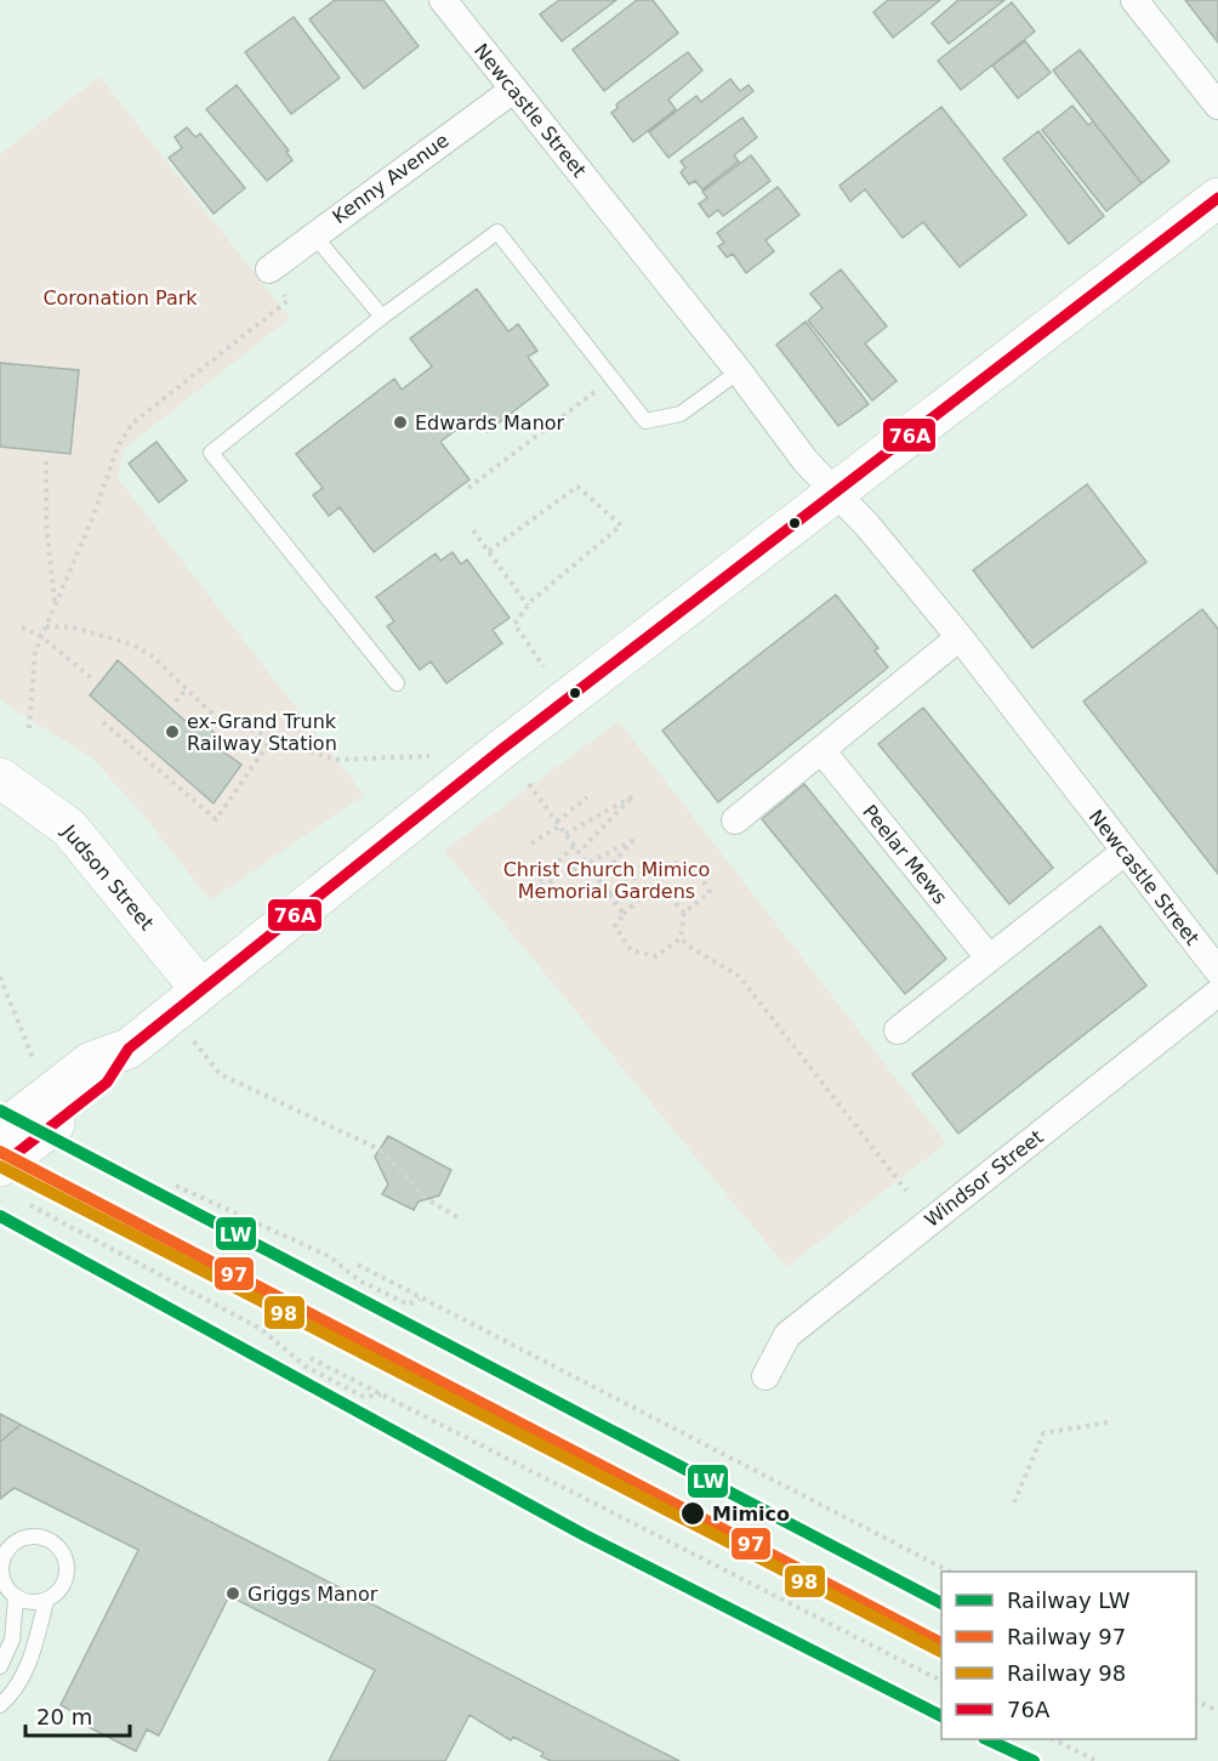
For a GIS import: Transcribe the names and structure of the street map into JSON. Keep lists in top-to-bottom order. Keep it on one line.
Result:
{"streets":{"main road":["Judson Street"],"street":["Newcastle Street","Kenny Avenue","Peelar Mews","Windsor Street"]},"crossings":[["Newcastle Street","Kenny Avenue"]],"parks":["Coronation Park","Christ Church Mimico Memorial Gardens"],"places":["Edwards Manor","ex-Grand Trunk Railway Station","Mimico","Griggs Manor"],"lines":["transit line 76A","rail line LW","rail line 97","rail line 98"],"legend":["Railway LW","Railway 97","Railway 98","76A"],"scale_bar":"20 m"}
